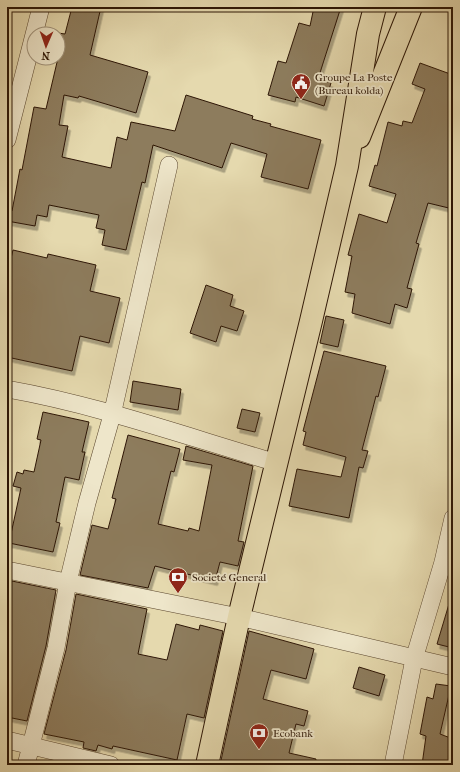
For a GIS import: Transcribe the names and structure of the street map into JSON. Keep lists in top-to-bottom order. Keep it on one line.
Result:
{"places":{"public building":["Groupe La Poste (Bureau kolda)"],"bank":["Societé General","Ecobank"]},"north":"bottom"}
